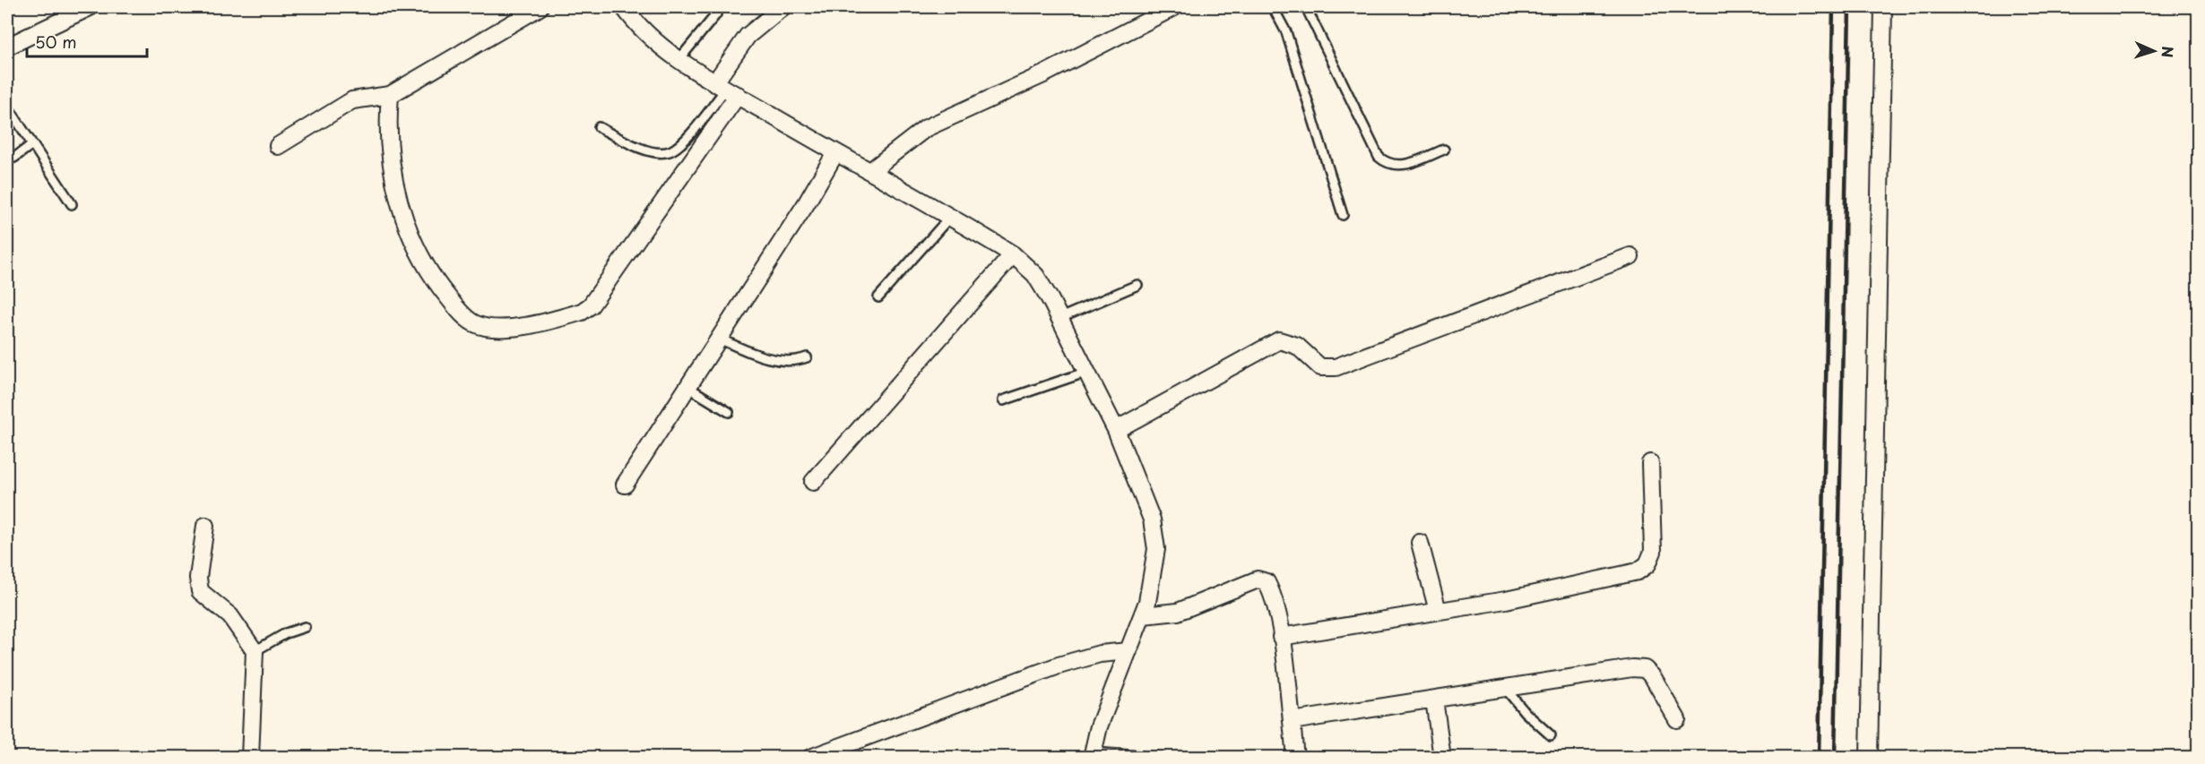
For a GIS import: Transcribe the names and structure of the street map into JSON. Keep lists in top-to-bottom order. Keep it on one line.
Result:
{"scale_bar":"50 m","north":"right"}
